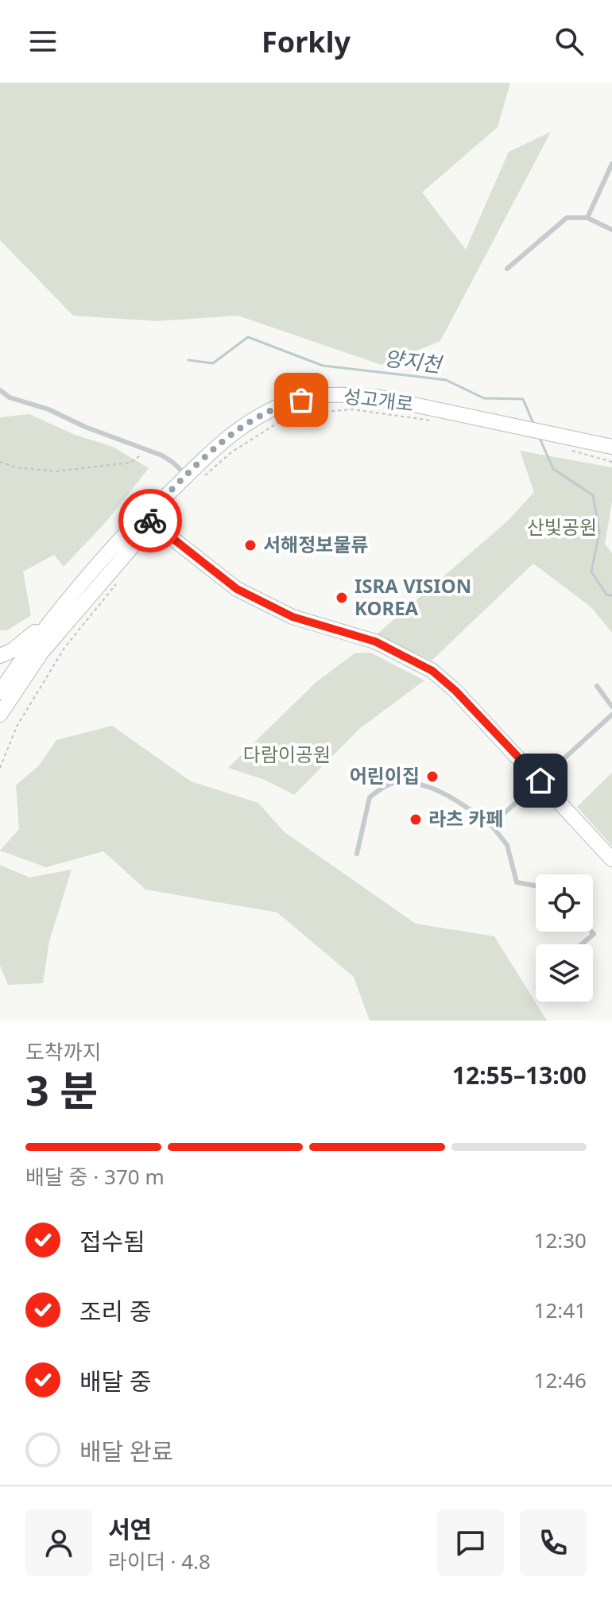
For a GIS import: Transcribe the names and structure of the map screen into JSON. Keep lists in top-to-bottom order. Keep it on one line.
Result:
{"streets":{"street":["성고개로"]},"water":["양지천"],"parks":["산빛공원","다람이공원"],"places":["서해정보물류","ISRA VISION KOREA","어린이집","라츠 카페"],"page":{"header":"Forkly","heading":["3 분","도착까지","12:55–13:00"],"panel":["서연","라이더 · 4.8"],"bar":"배달 중 · 370 m","list":[["접수됨","12:30"],["조리 중","12:41"],["배달 중","12:46"],"배달 완료"]}}
